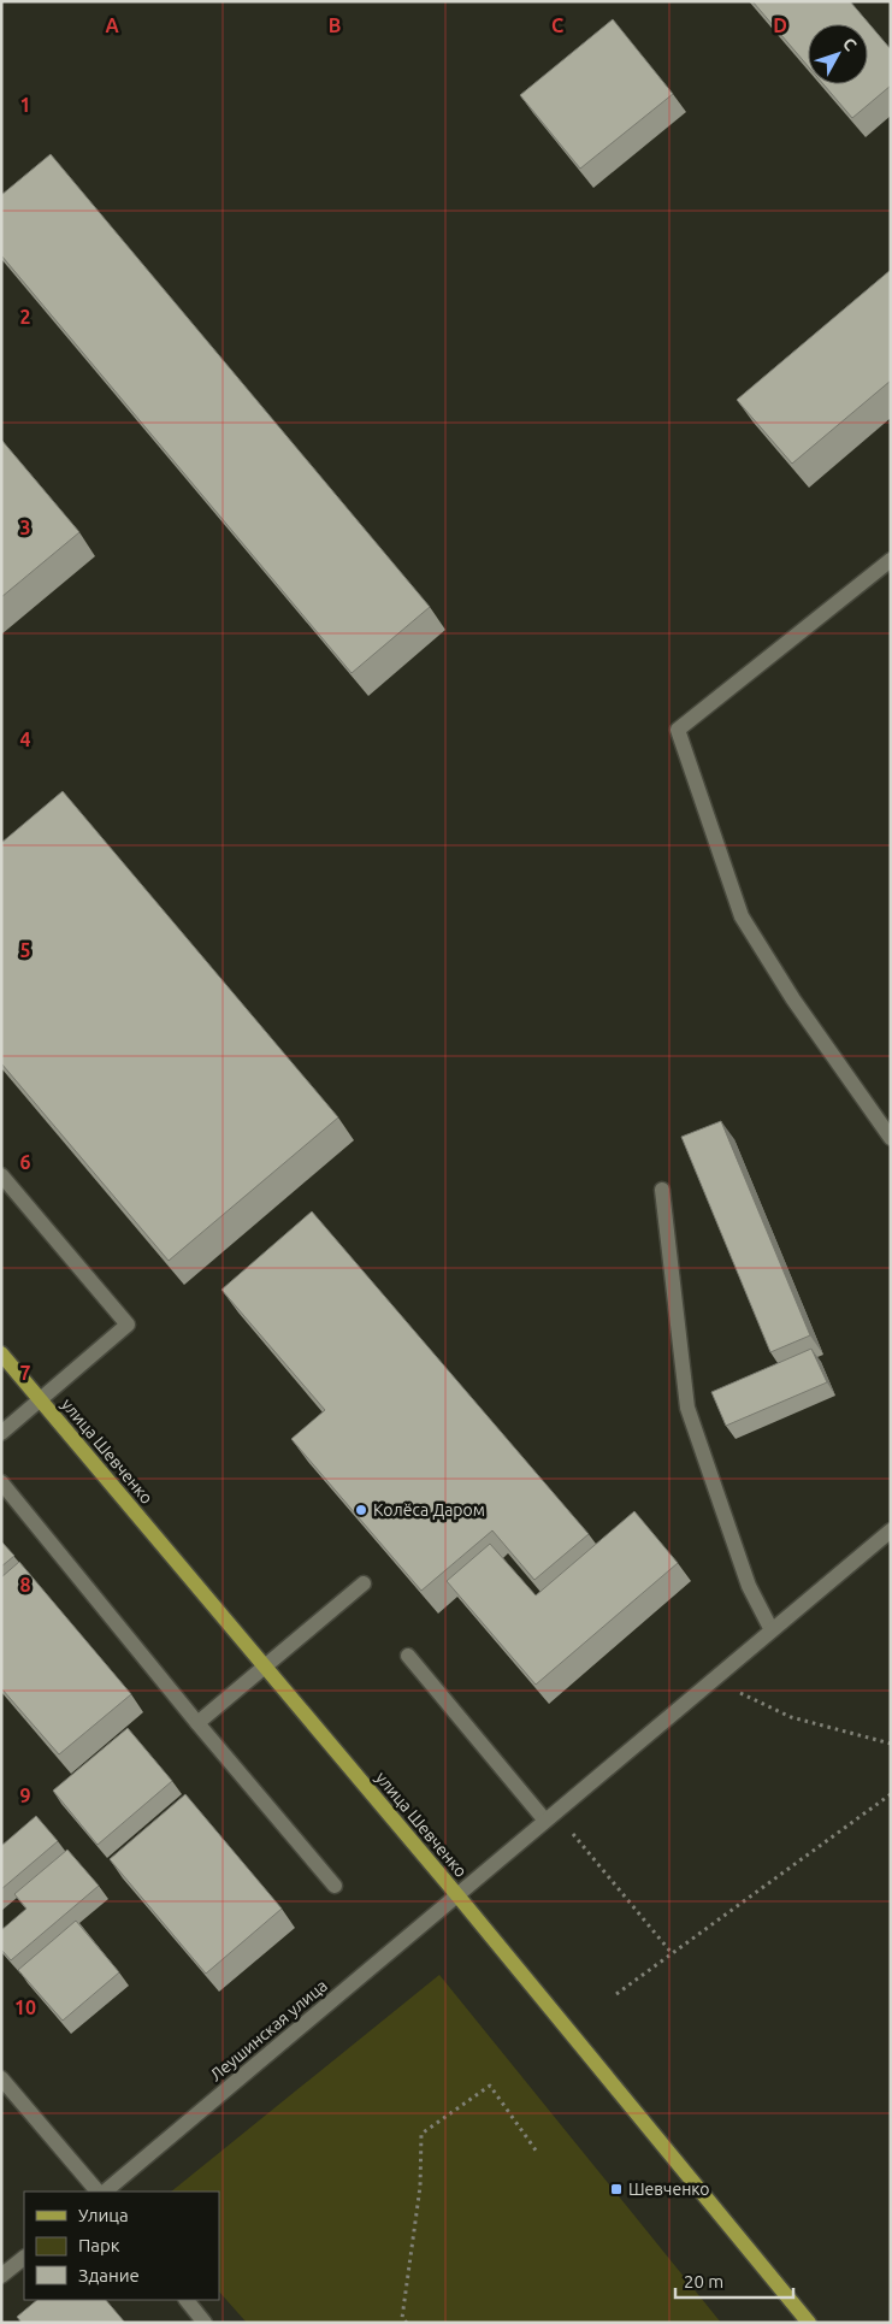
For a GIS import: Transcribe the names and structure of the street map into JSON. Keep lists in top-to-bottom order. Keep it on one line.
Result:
{"streets":{"main road":["улица Шевченко"],"street":["Леушинская улица"]},"crossings":[["улица Шевченко","Леушинская улица"]],"places":{"other":["Колёса Даром"],"transit":["Шевченко"]},"legend":["Улица","Парк","Здание"],"scale_bar":"20 m","north":"top right","grid":{"columns":["A","B","C","D"],"rows":["1","2","3","4","5","6","7","8","9","10"]}}
